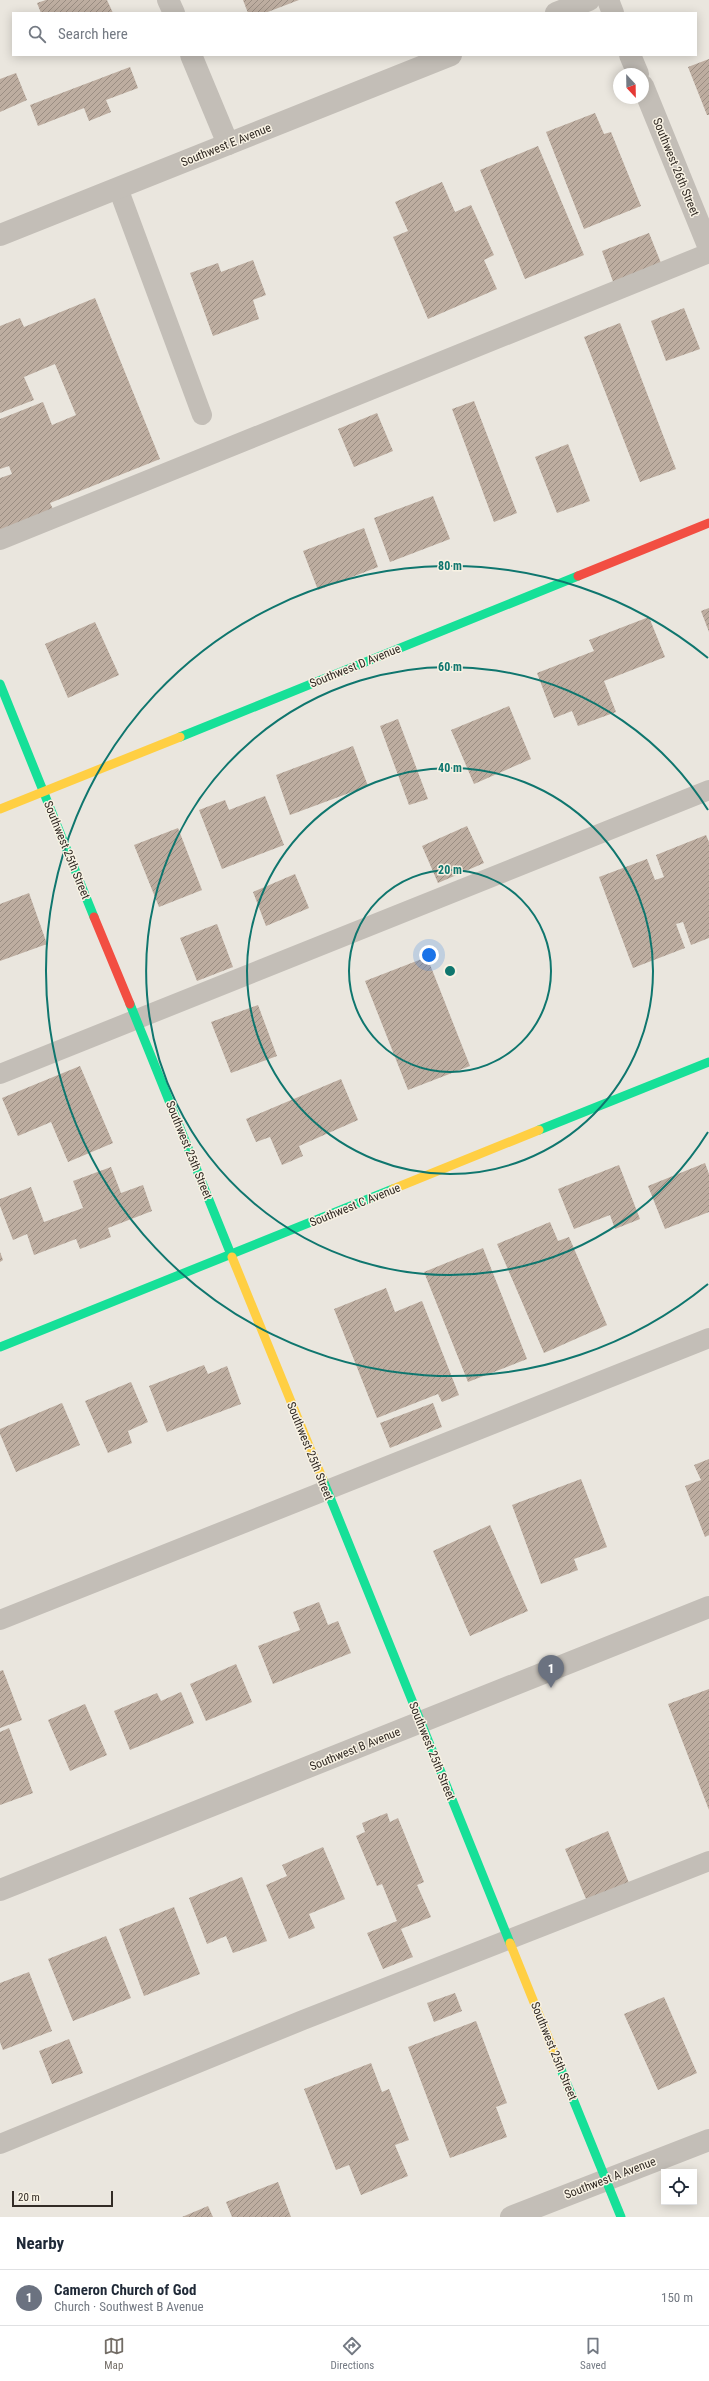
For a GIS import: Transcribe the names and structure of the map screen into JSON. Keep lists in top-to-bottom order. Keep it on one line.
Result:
{"streets":{"street":["Southwest E Avenue","Southwest 26th Street","Southwest D Avenue","Southwest 25th Street","Southwest C Avenue","Southwest B Avenue","Southwest A Avenue"]},"crossings":[["Southwest D Avenue","Southwest 25th Street"],["Southwest 25th Street","Southwest C Avenue"],["Southwest 25th Street","Southwest B Avenue"],["Southwest 25th Street","Southwest A Avenue"]],"scale_bar":"20 m","north":"bottom","page":{"search":"Search here","pins":"1","scale":"20 m","heading":"Nearby","list":[{"mark":"1","name":"Cameron Church of God","note":"Church · Southwest B Avenue","value":"150 m"}],"nav":["Map","Directions","Saved"]},"rings":["80 m","60 m","40 m","20 m"]}
